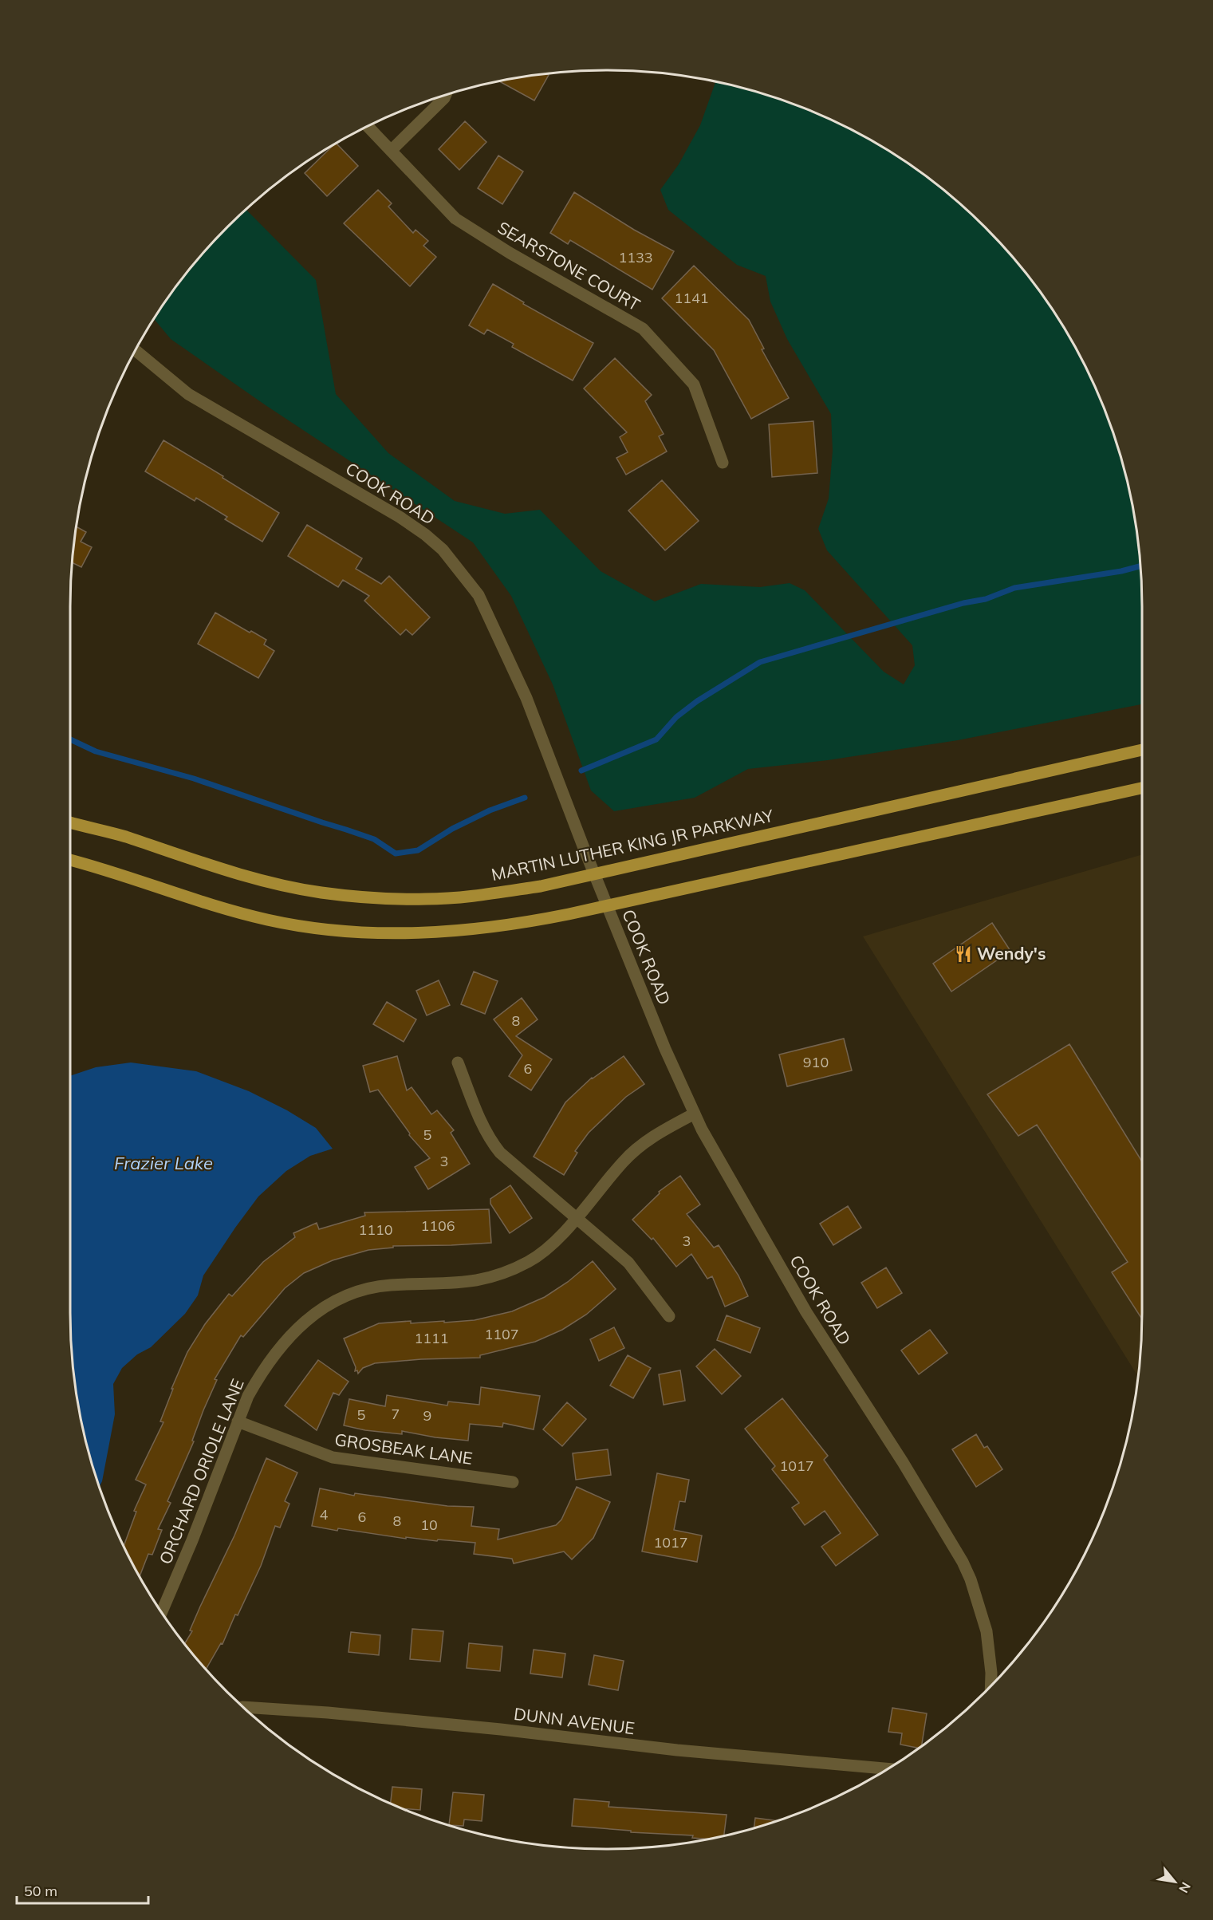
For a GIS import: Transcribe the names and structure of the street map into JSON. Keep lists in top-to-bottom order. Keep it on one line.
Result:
{"streets":{"main road":["MARTIN LUTHER KING JR PARKWAY"],"street":["SEARSTONE COURT","COOK ROAD","GROSBEAK LANE","ORCHARD ORIOLE LANE","DUNN AVENUE"]},"crossings":[["COOK ROAD","MARTIN LUTHER KING JR PARKWAY"],["COOK ROAD","ORCHARD ORIOLE LANE"],["GROSBEAK LANE","ORCHARD ORIOLE LANE"]],"water":["Frazier Lake"],"places":{"restaurant":["Wendy's"]},"house_numbers":["1133","1141","8","910","6","5","3","1106","1110","3","1107","1111","7","5","9","1017","4","6","8","10","1017"],"scale_bar":"50 m","north":"bottom right"}
